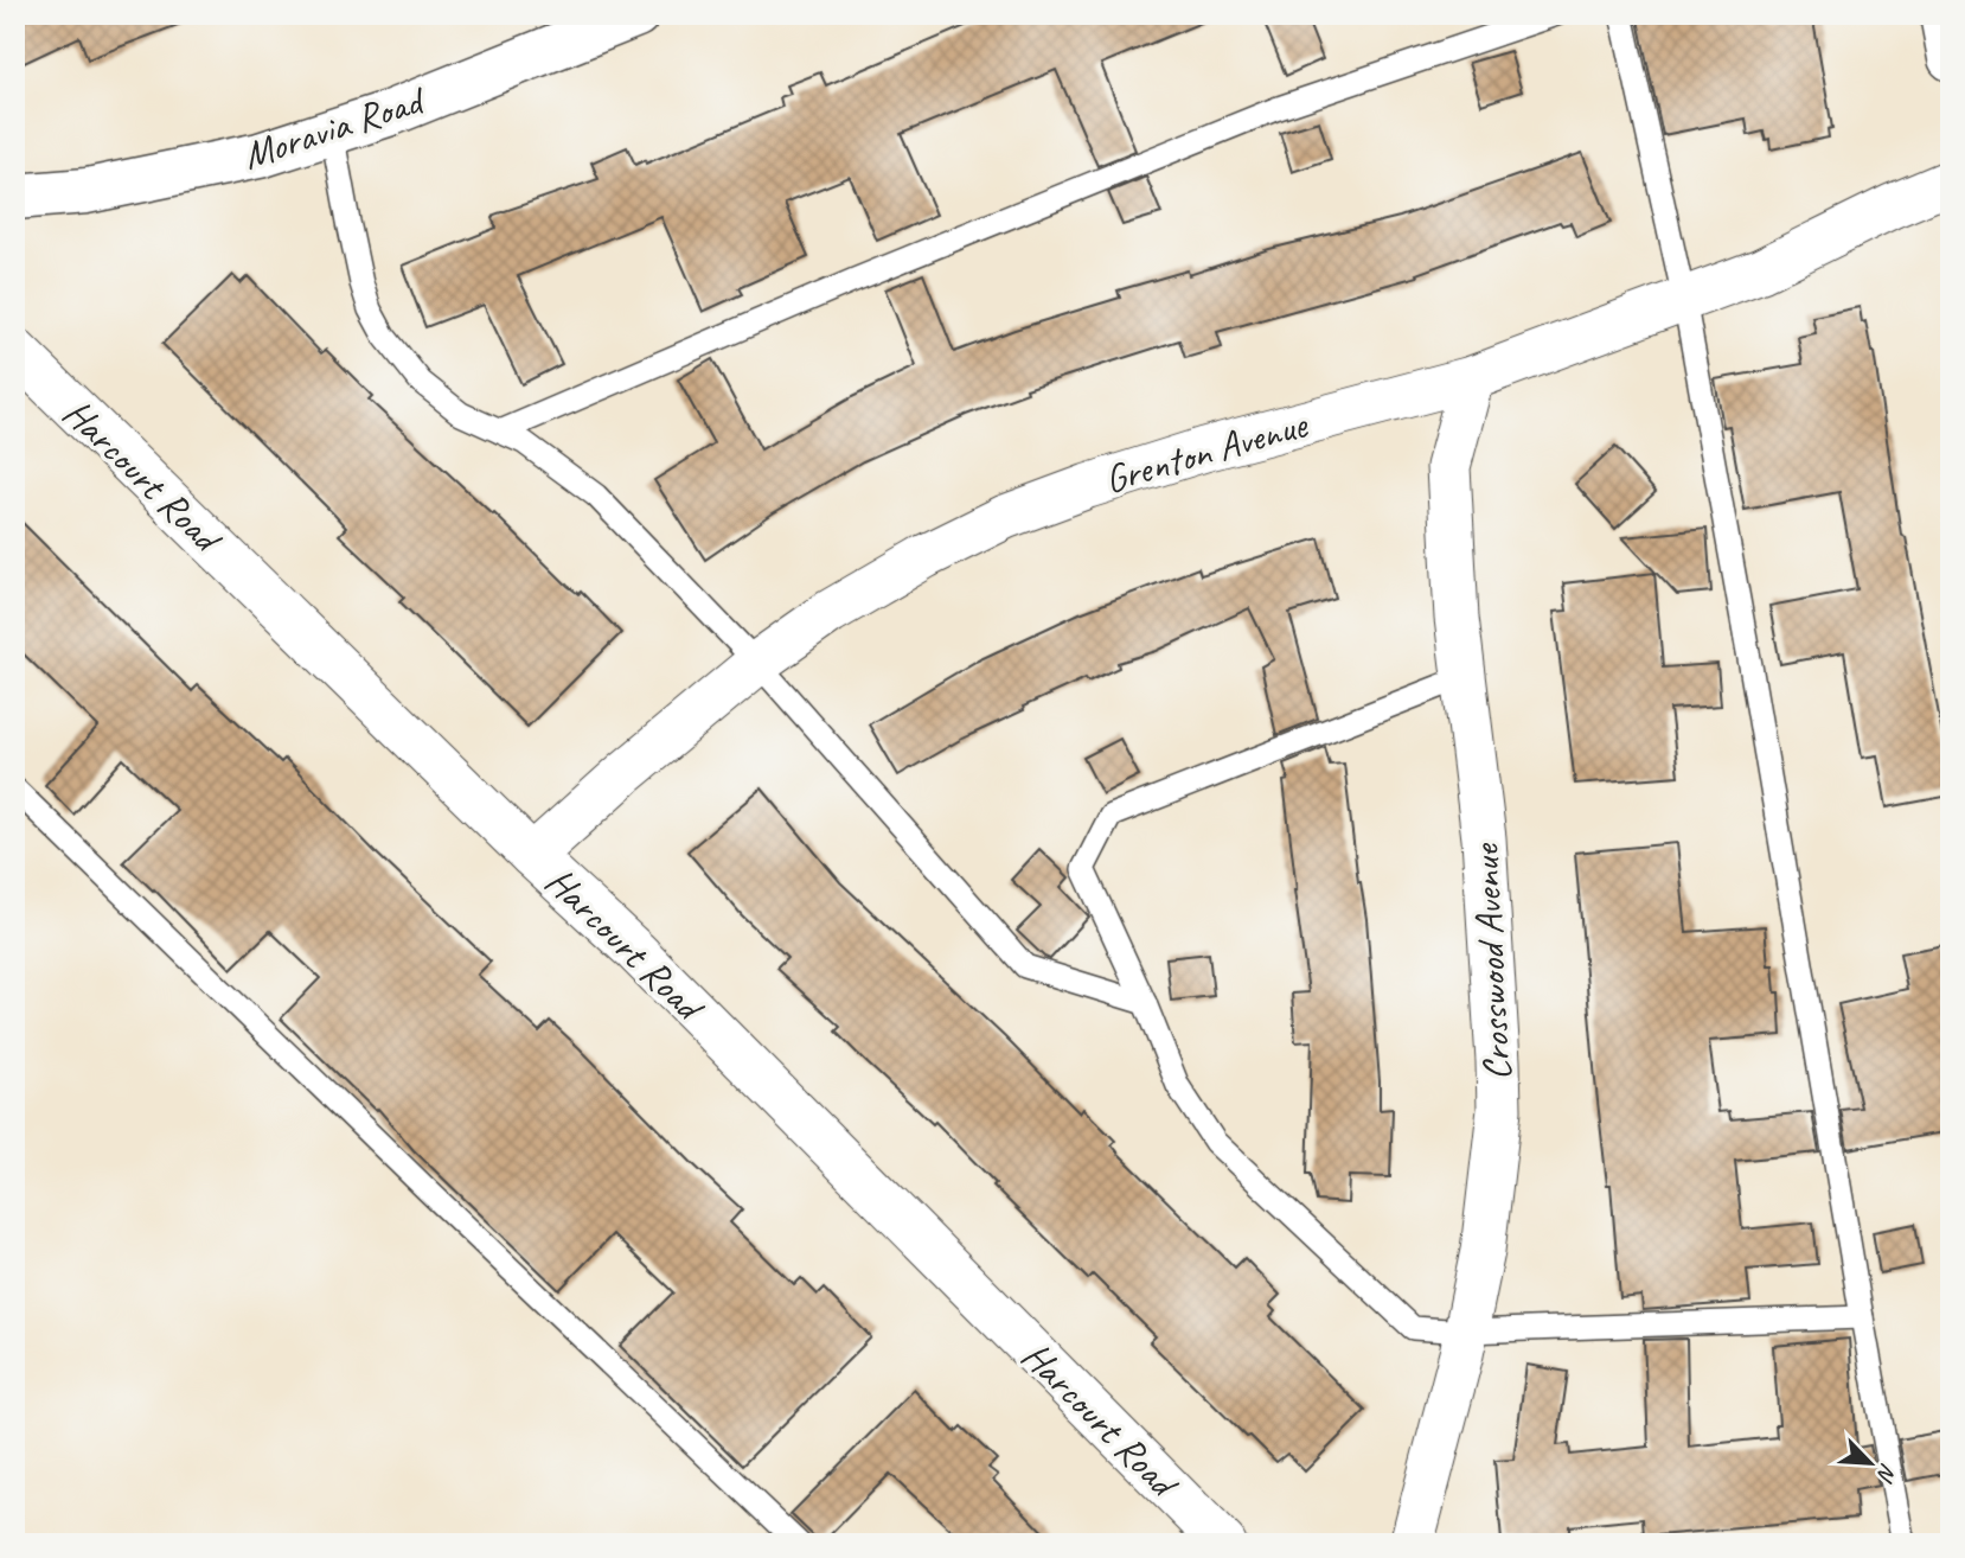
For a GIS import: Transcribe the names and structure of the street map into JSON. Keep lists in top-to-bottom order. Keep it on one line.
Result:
{"streets":{"main road":["Moravia Road"],"street":["Grenton Avenue","Harcourt Road","Crosswood Avenue"]},"crossings":[["Grenton Avenue","Harcourt Road"],["Grenton Avenue","Crosswood Avenue"]],"north":"bottom right"}
